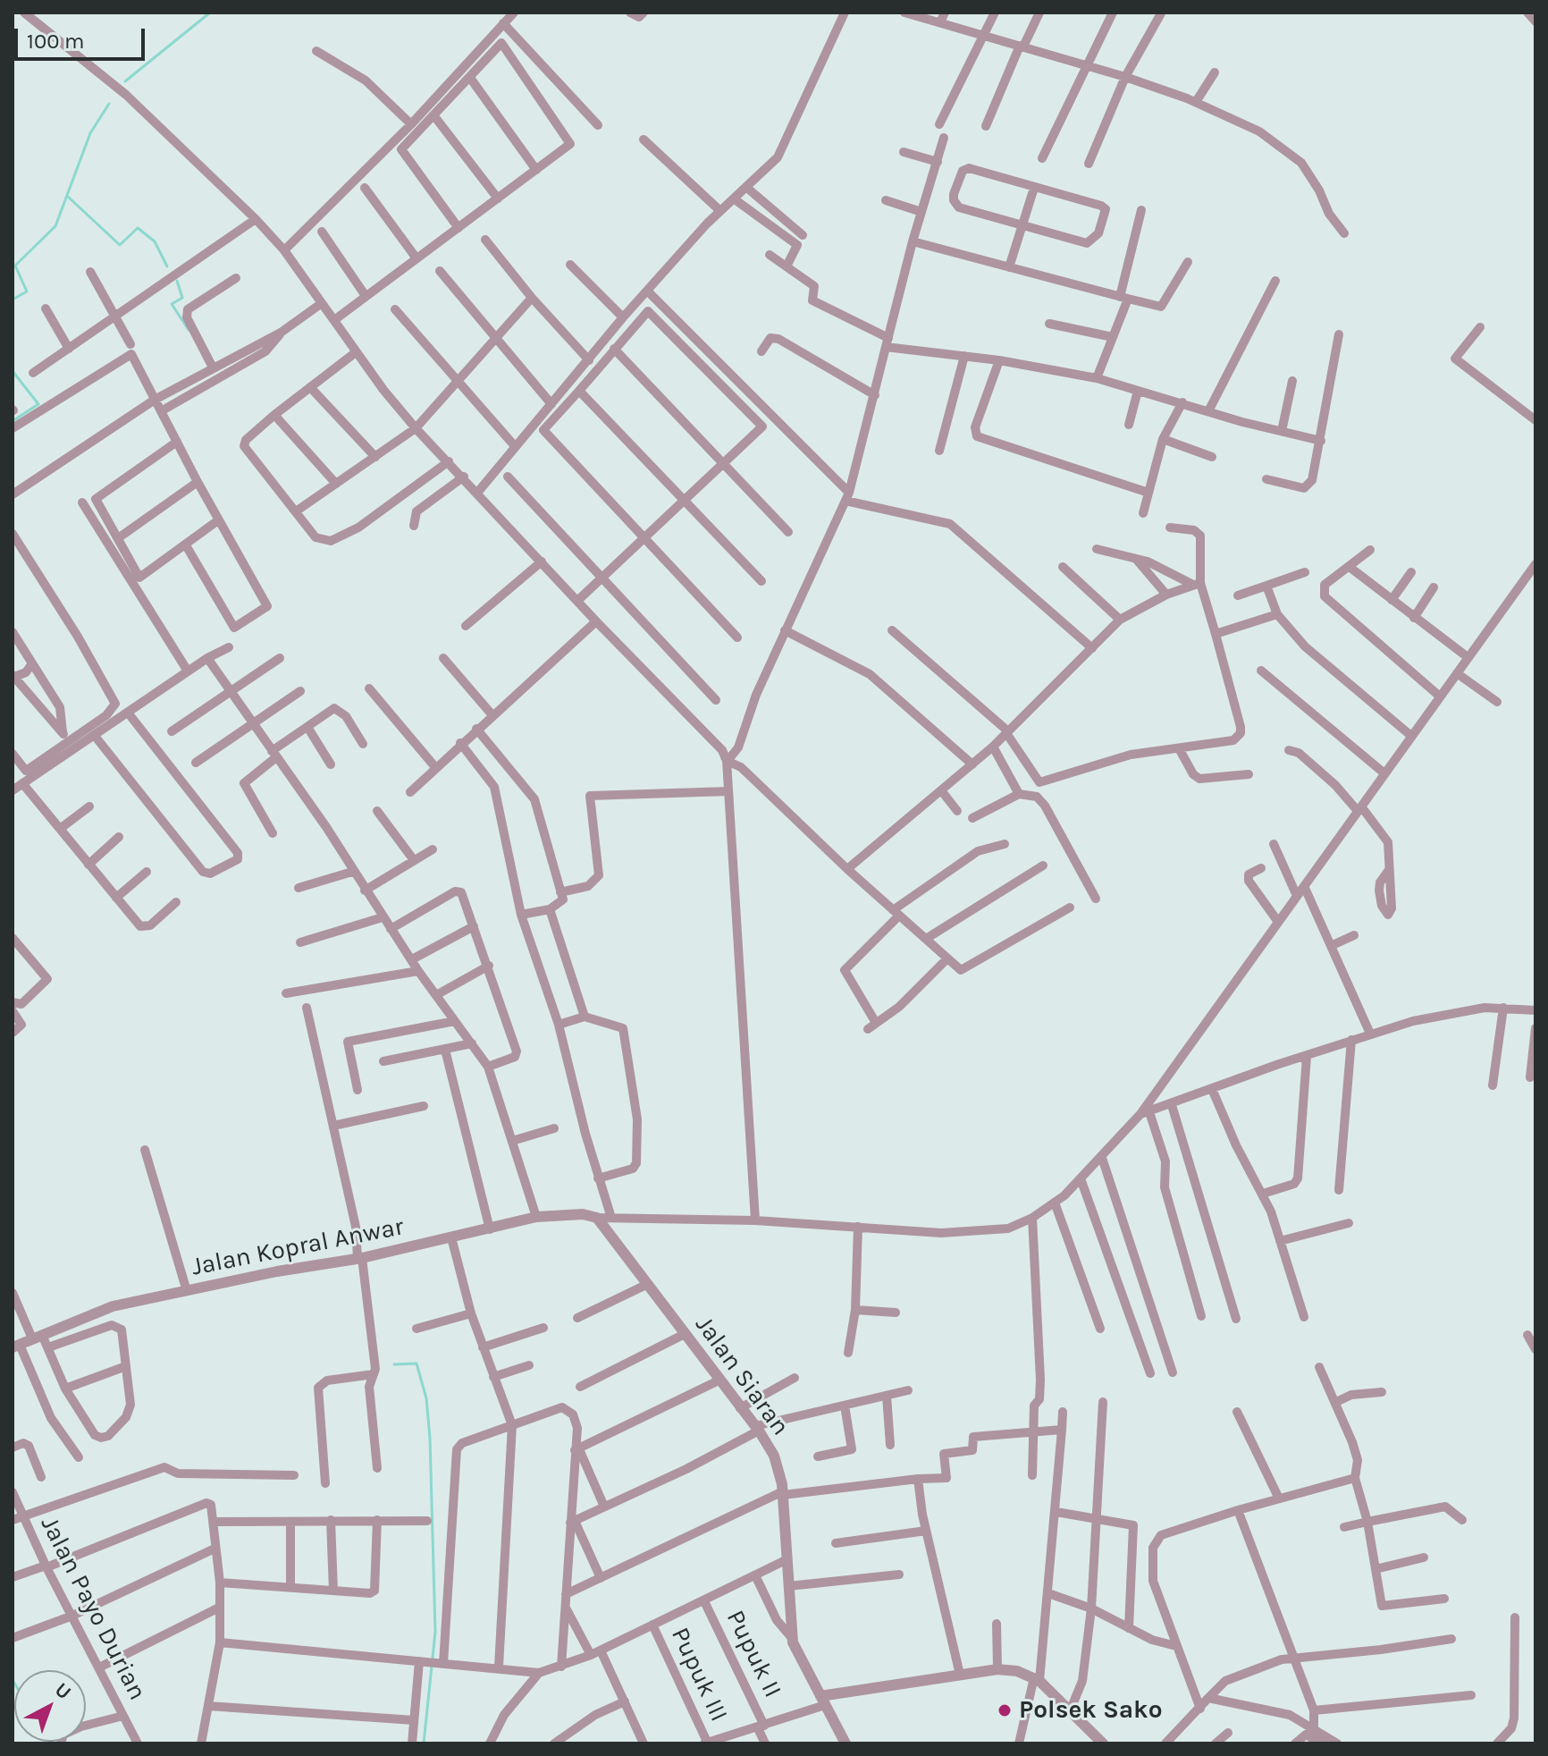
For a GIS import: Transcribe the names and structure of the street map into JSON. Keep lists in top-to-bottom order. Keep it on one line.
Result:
{"streets":{"street":["Jalan Kopral Anwar","Jalan Siaran","Jalan Payo Durian","Pupuk II","Pupuk III"]},"crossings":[["Jalan Kopral Anwar","Jalan Siaran"]],"places":["Polsek Sako"],"scale_bar":"100 m","north":"top right"}
